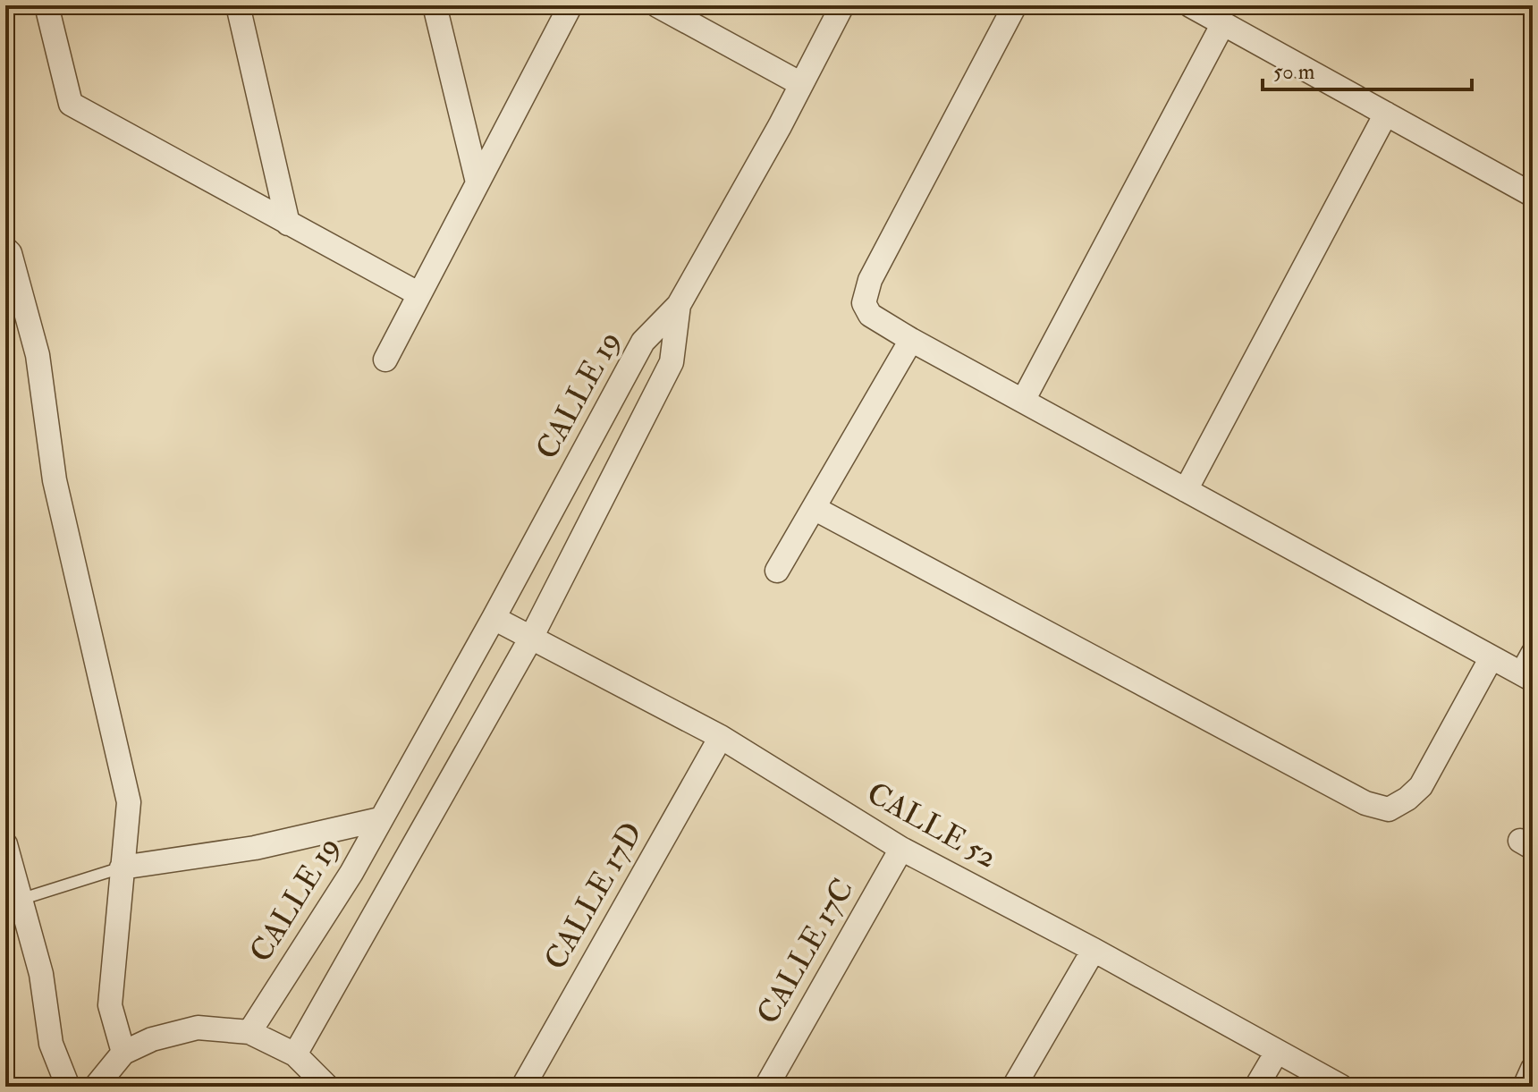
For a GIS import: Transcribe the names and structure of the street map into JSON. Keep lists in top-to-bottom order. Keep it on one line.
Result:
{"streets":{"street":["CALLE 19","CALLE 52","CALLE 17D","CALLE 17C"]},"crossings":[["CALLE 19","CALLE 52"],["CALLE 52","CALLE 17D"],["CALLE 52","CALLE 17C"]],"scale_bar":"50 m"}
